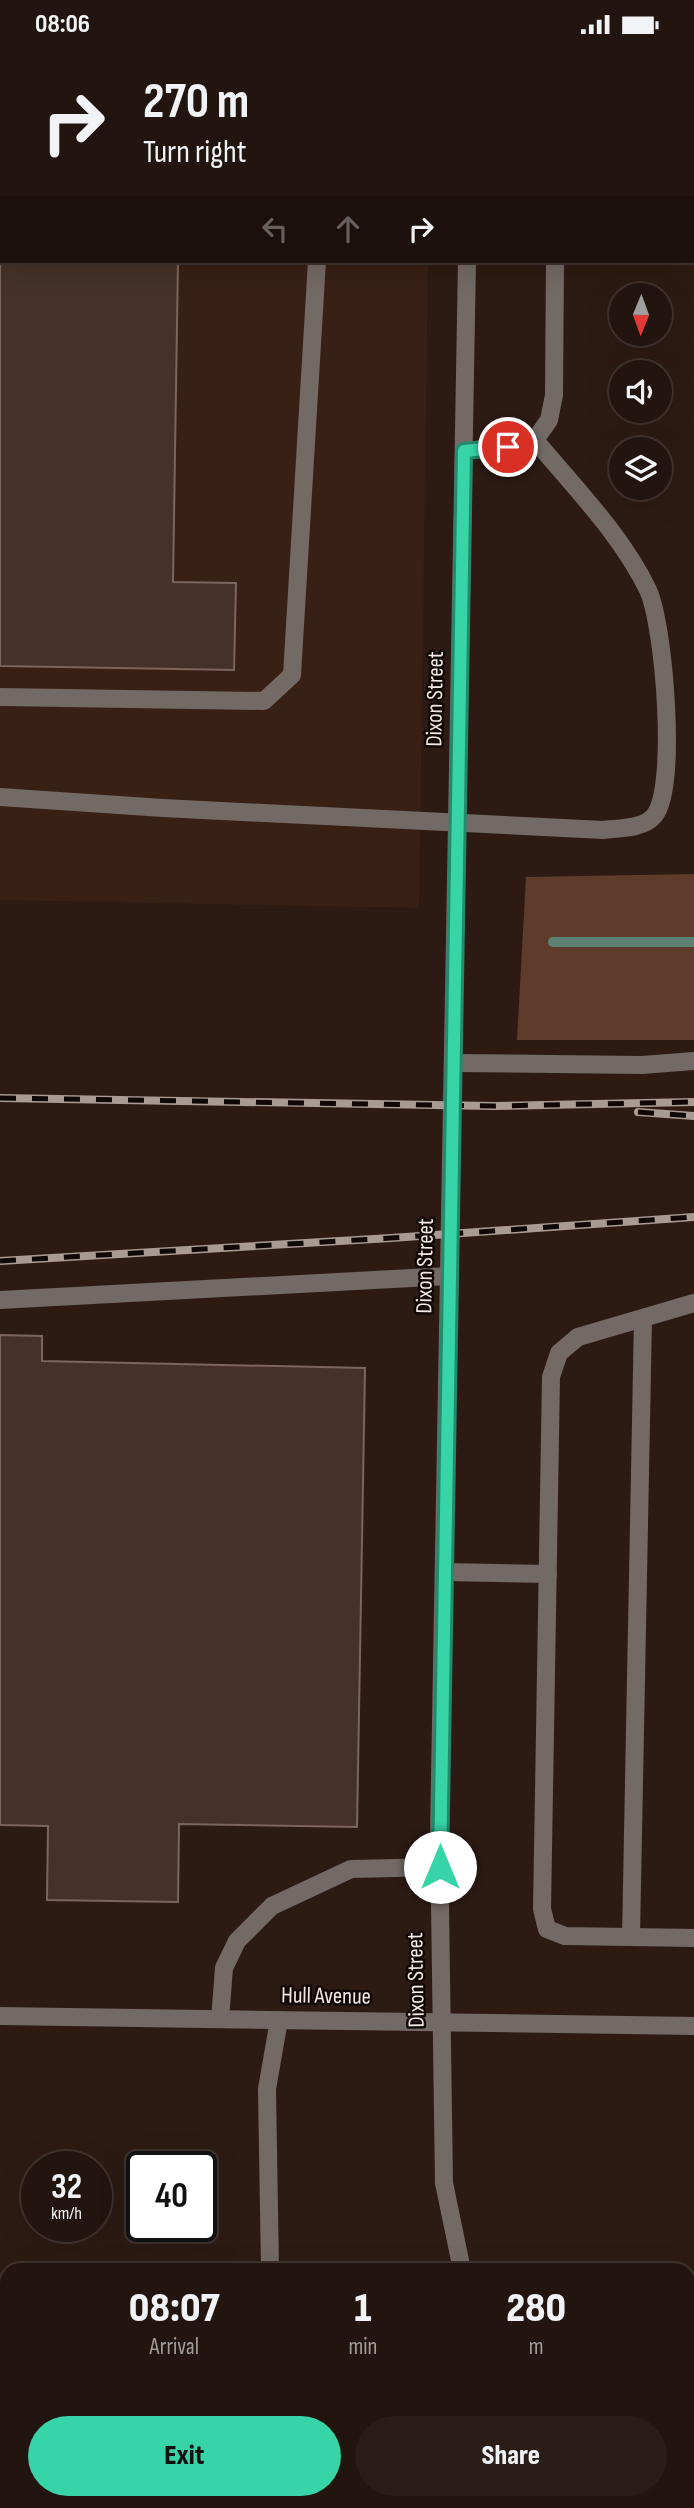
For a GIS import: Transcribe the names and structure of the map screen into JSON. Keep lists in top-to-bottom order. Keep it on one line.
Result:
{"streets":{"street":["Dixon Street","Hull Avenue"]},"crossings":[["Dixon Street","Hull Avenue"]],"north":"bottom","page":{"status":"08:06","turn":["270 m","Turn right"],"speed":"32 km/h","limit":"40","eta":["08:07","Arrival","1","min","280","m"],"buttons":["Exit","Share"]}}
